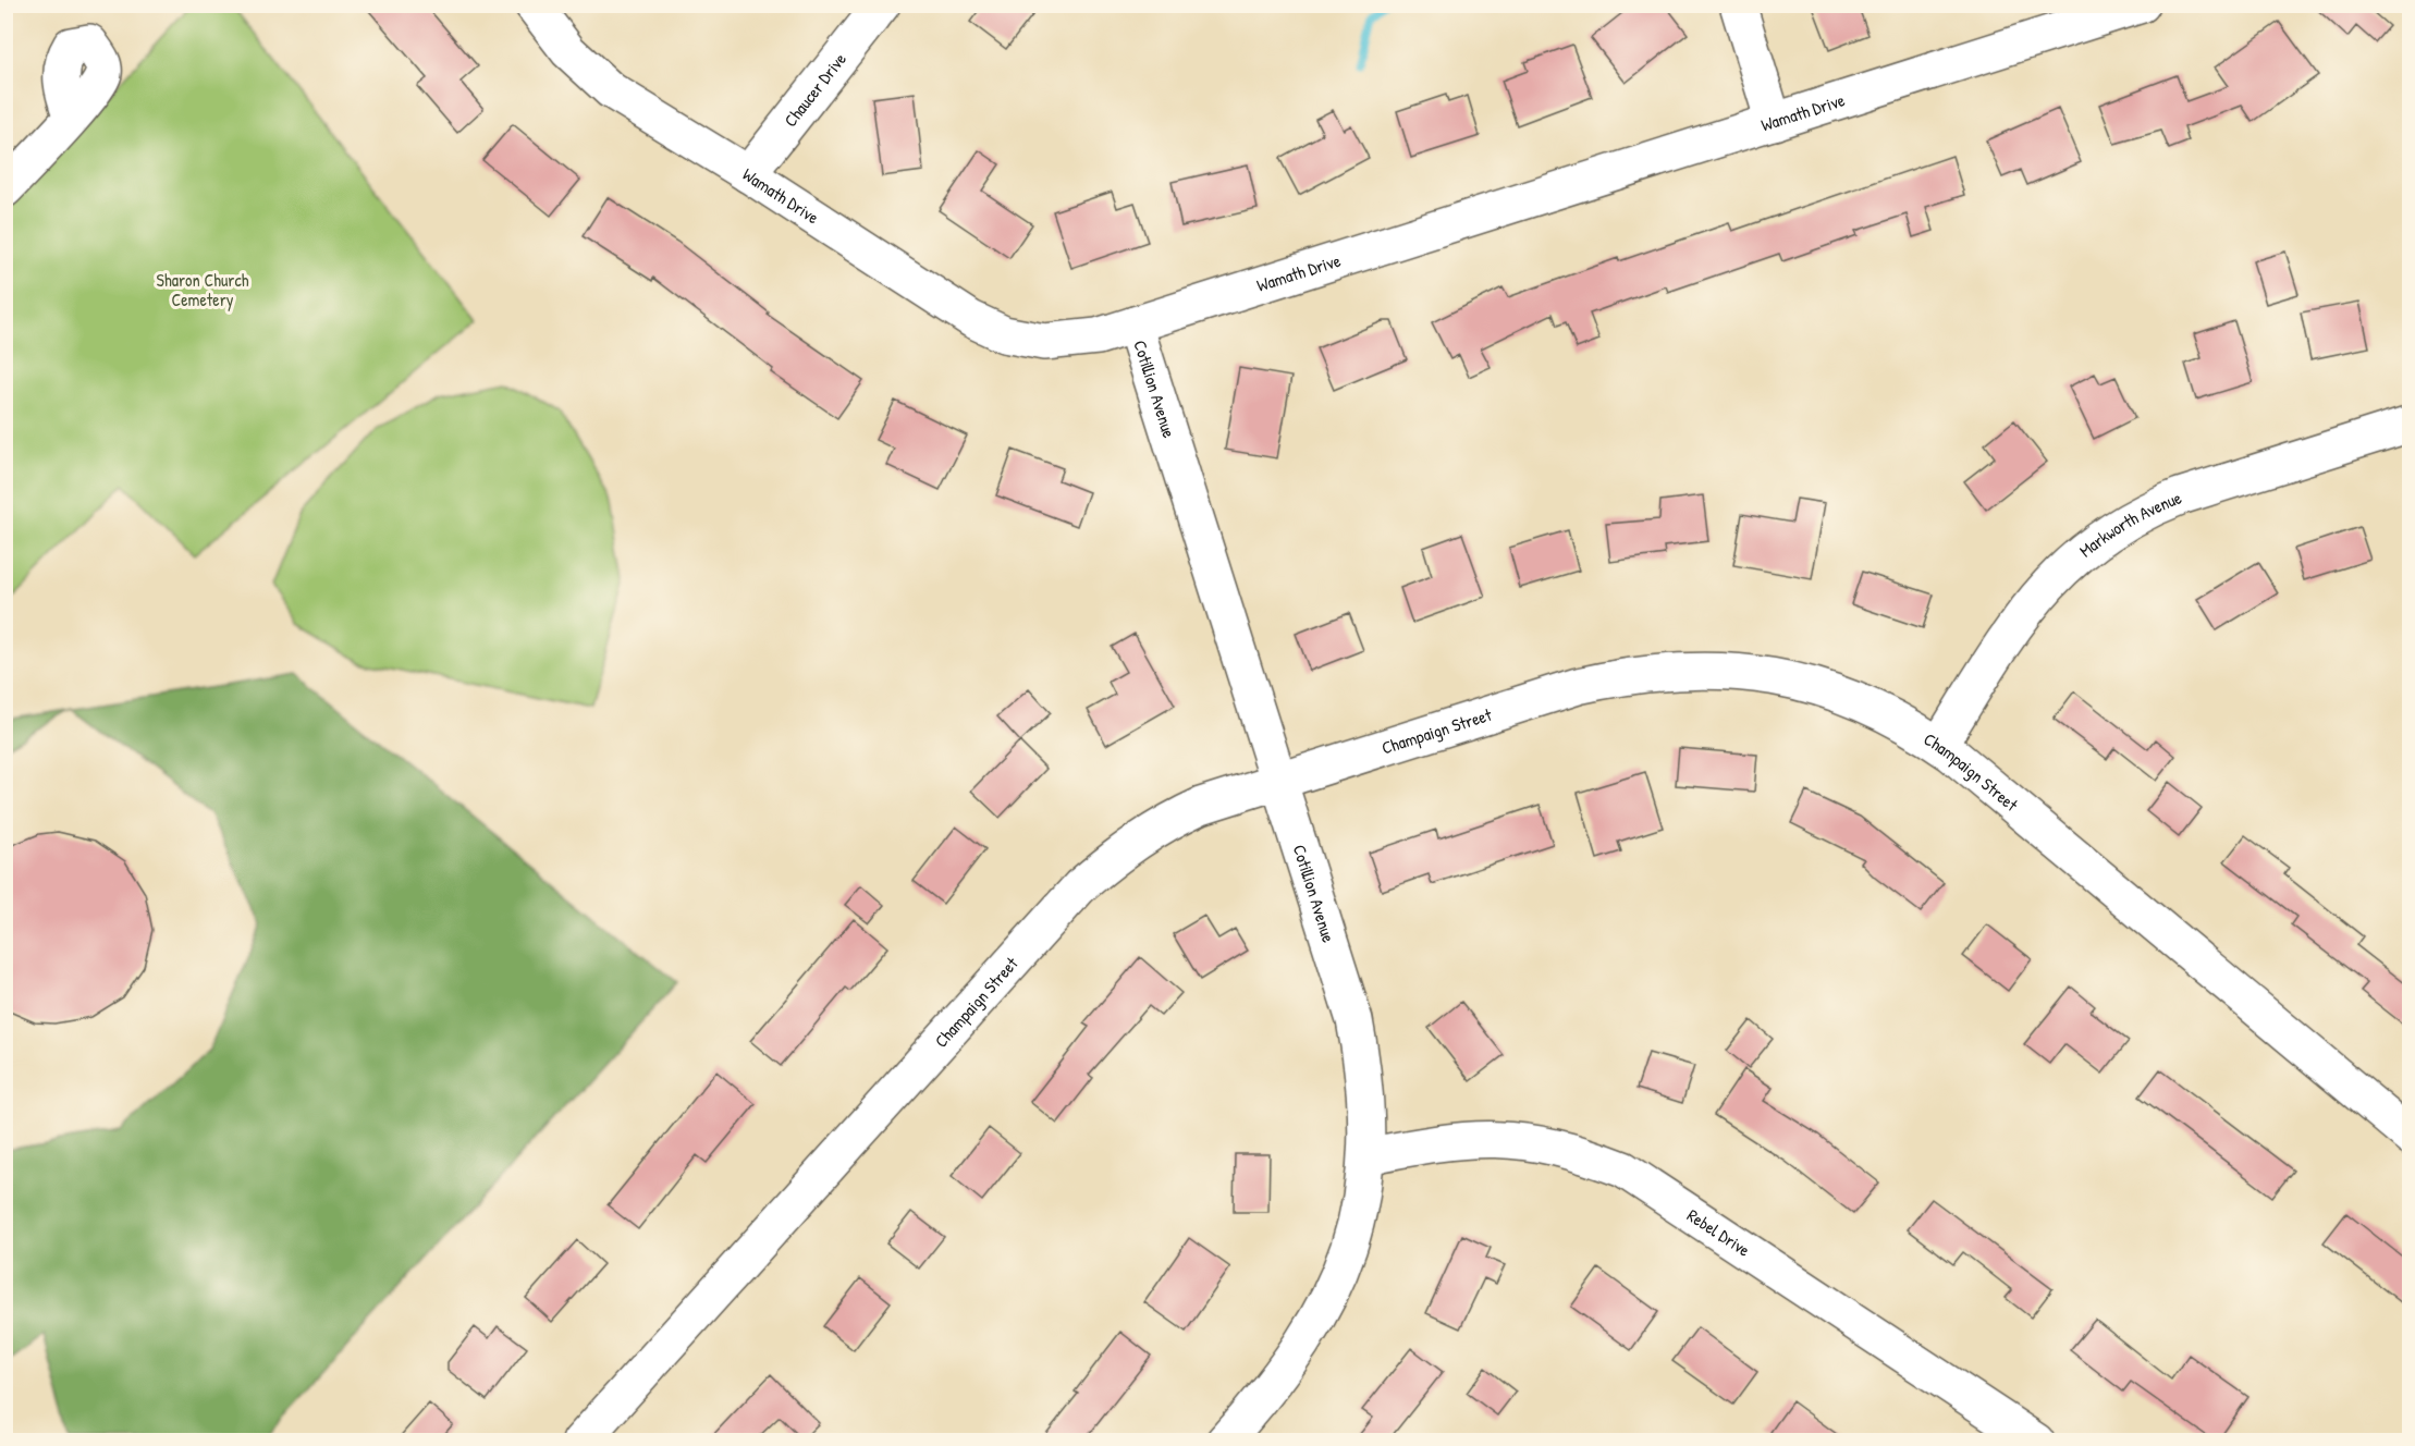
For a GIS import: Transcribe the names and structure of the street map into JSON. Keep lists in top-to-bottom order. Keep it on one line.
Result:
{"streets":{"street":["Chaucer Drive","Wamath Drive","Cotillion Avenue","Markworth Avenue","Champaign Street","Rebel Drive"]},"crossings":[["Chaucer Drive","Wamath Drive"],["Wamath Drive","Cotillion Avenue"],["Cotillion Avenue","Champaign Street"],["Cotillion Avenue","Rebel Drive"],["Markworth Avenue","Champaign Street"]],"parks":["Sharon Church Cemetery"]}
